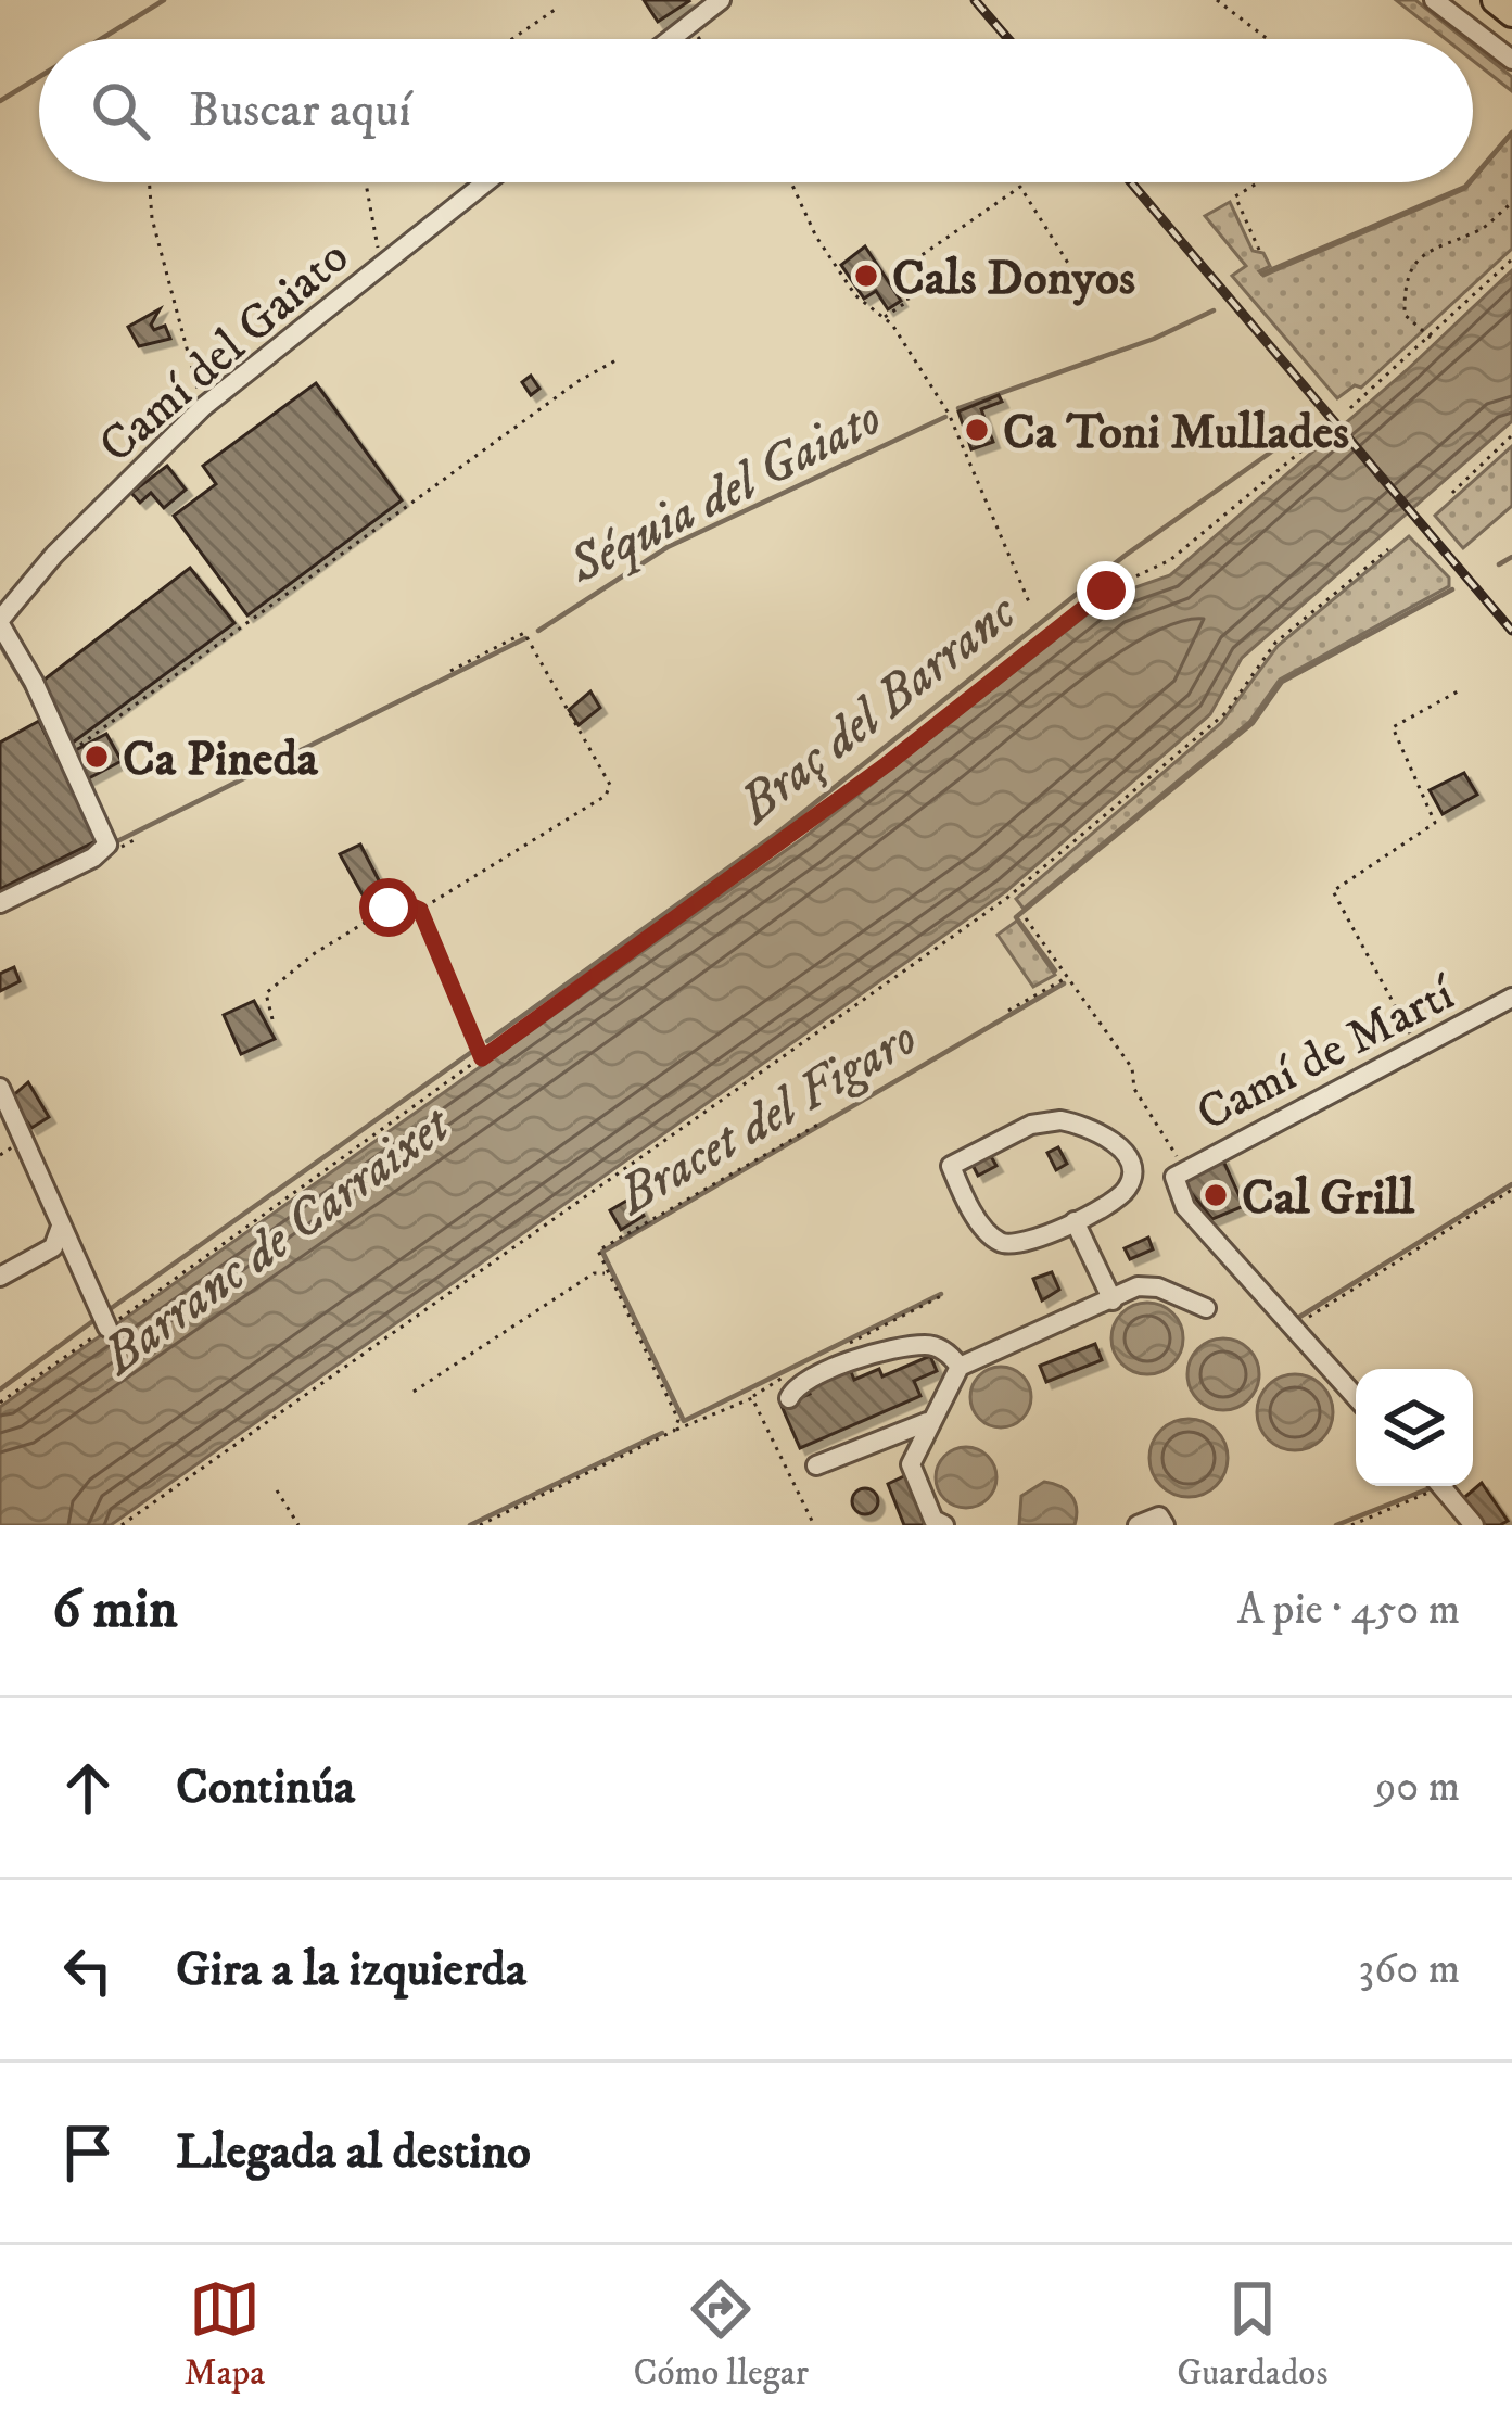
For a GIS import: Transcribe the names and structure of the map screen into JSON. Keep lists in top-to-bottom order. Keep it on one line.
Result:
{"streets":{"street":["Camí del Gaiato","Camí de Martí"]},"water":["Séquia del Gaiato","Braç del Barranc","Bracet del Figaro","Barranc de Carraixet"],"places":["Cals Donyos","Ca Toni Mullades","Ca Pineda","Cal Grill"],"page":{"search":"Buscar aquí","heading":["6 min","A pie · 450 m"],"list":[["Continúa","90 m"],["Gira a la izquierda","360 m"],"Llegada al destino"],"nav":["Mapa","Cómo llegar","Guardados"]}}
